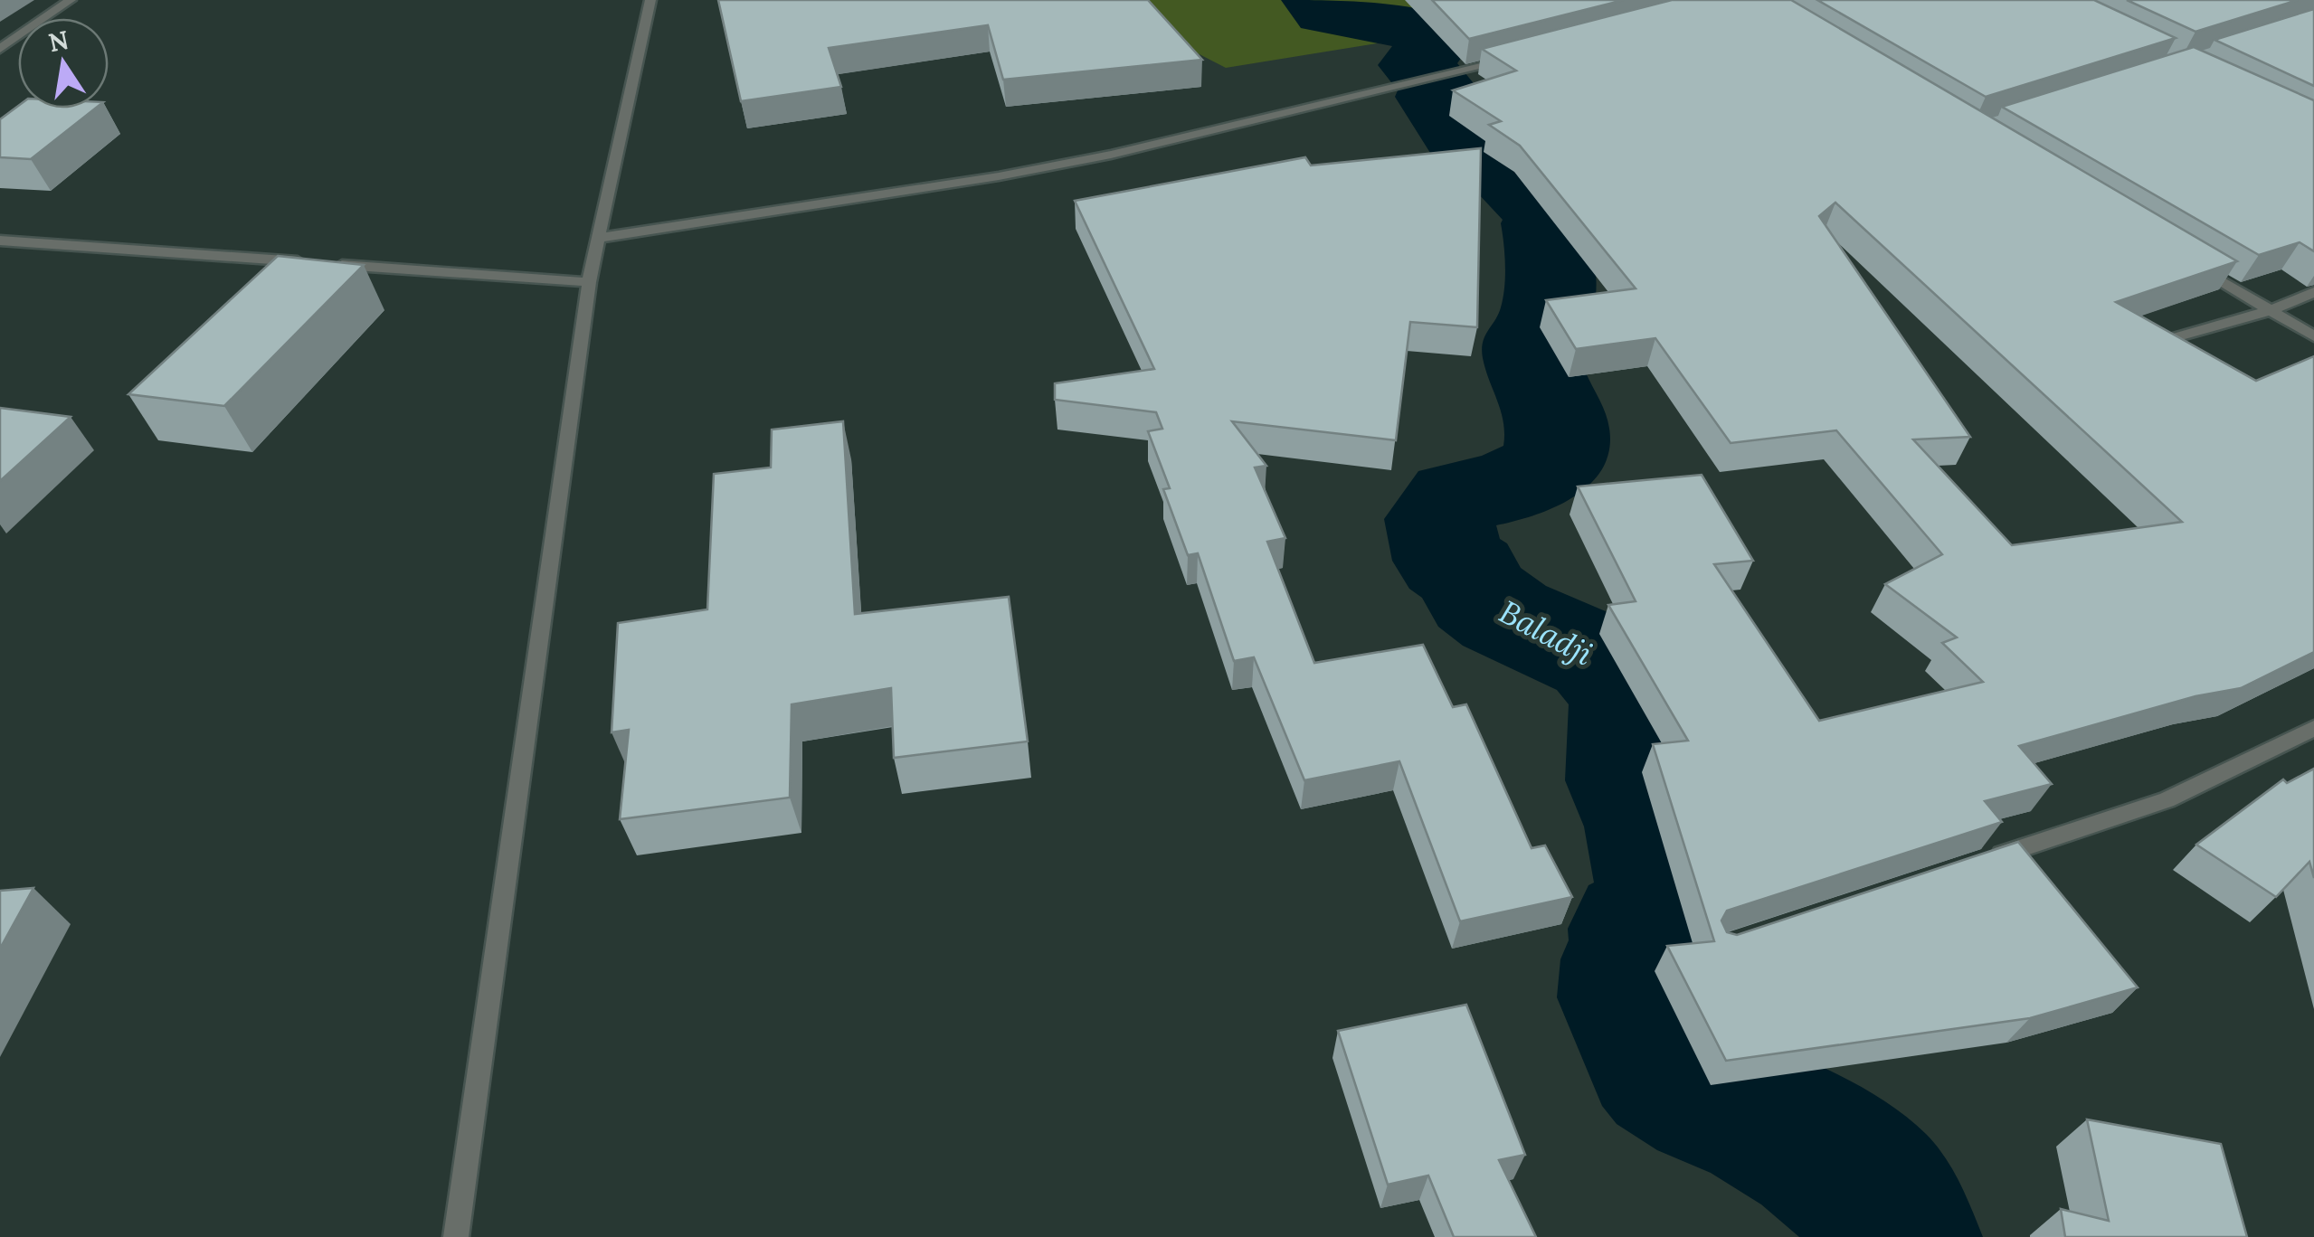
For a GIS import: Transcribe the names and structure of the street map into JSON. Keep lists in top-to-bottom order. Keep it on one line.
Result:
{"water":["Baladji"],"north":"top"}
